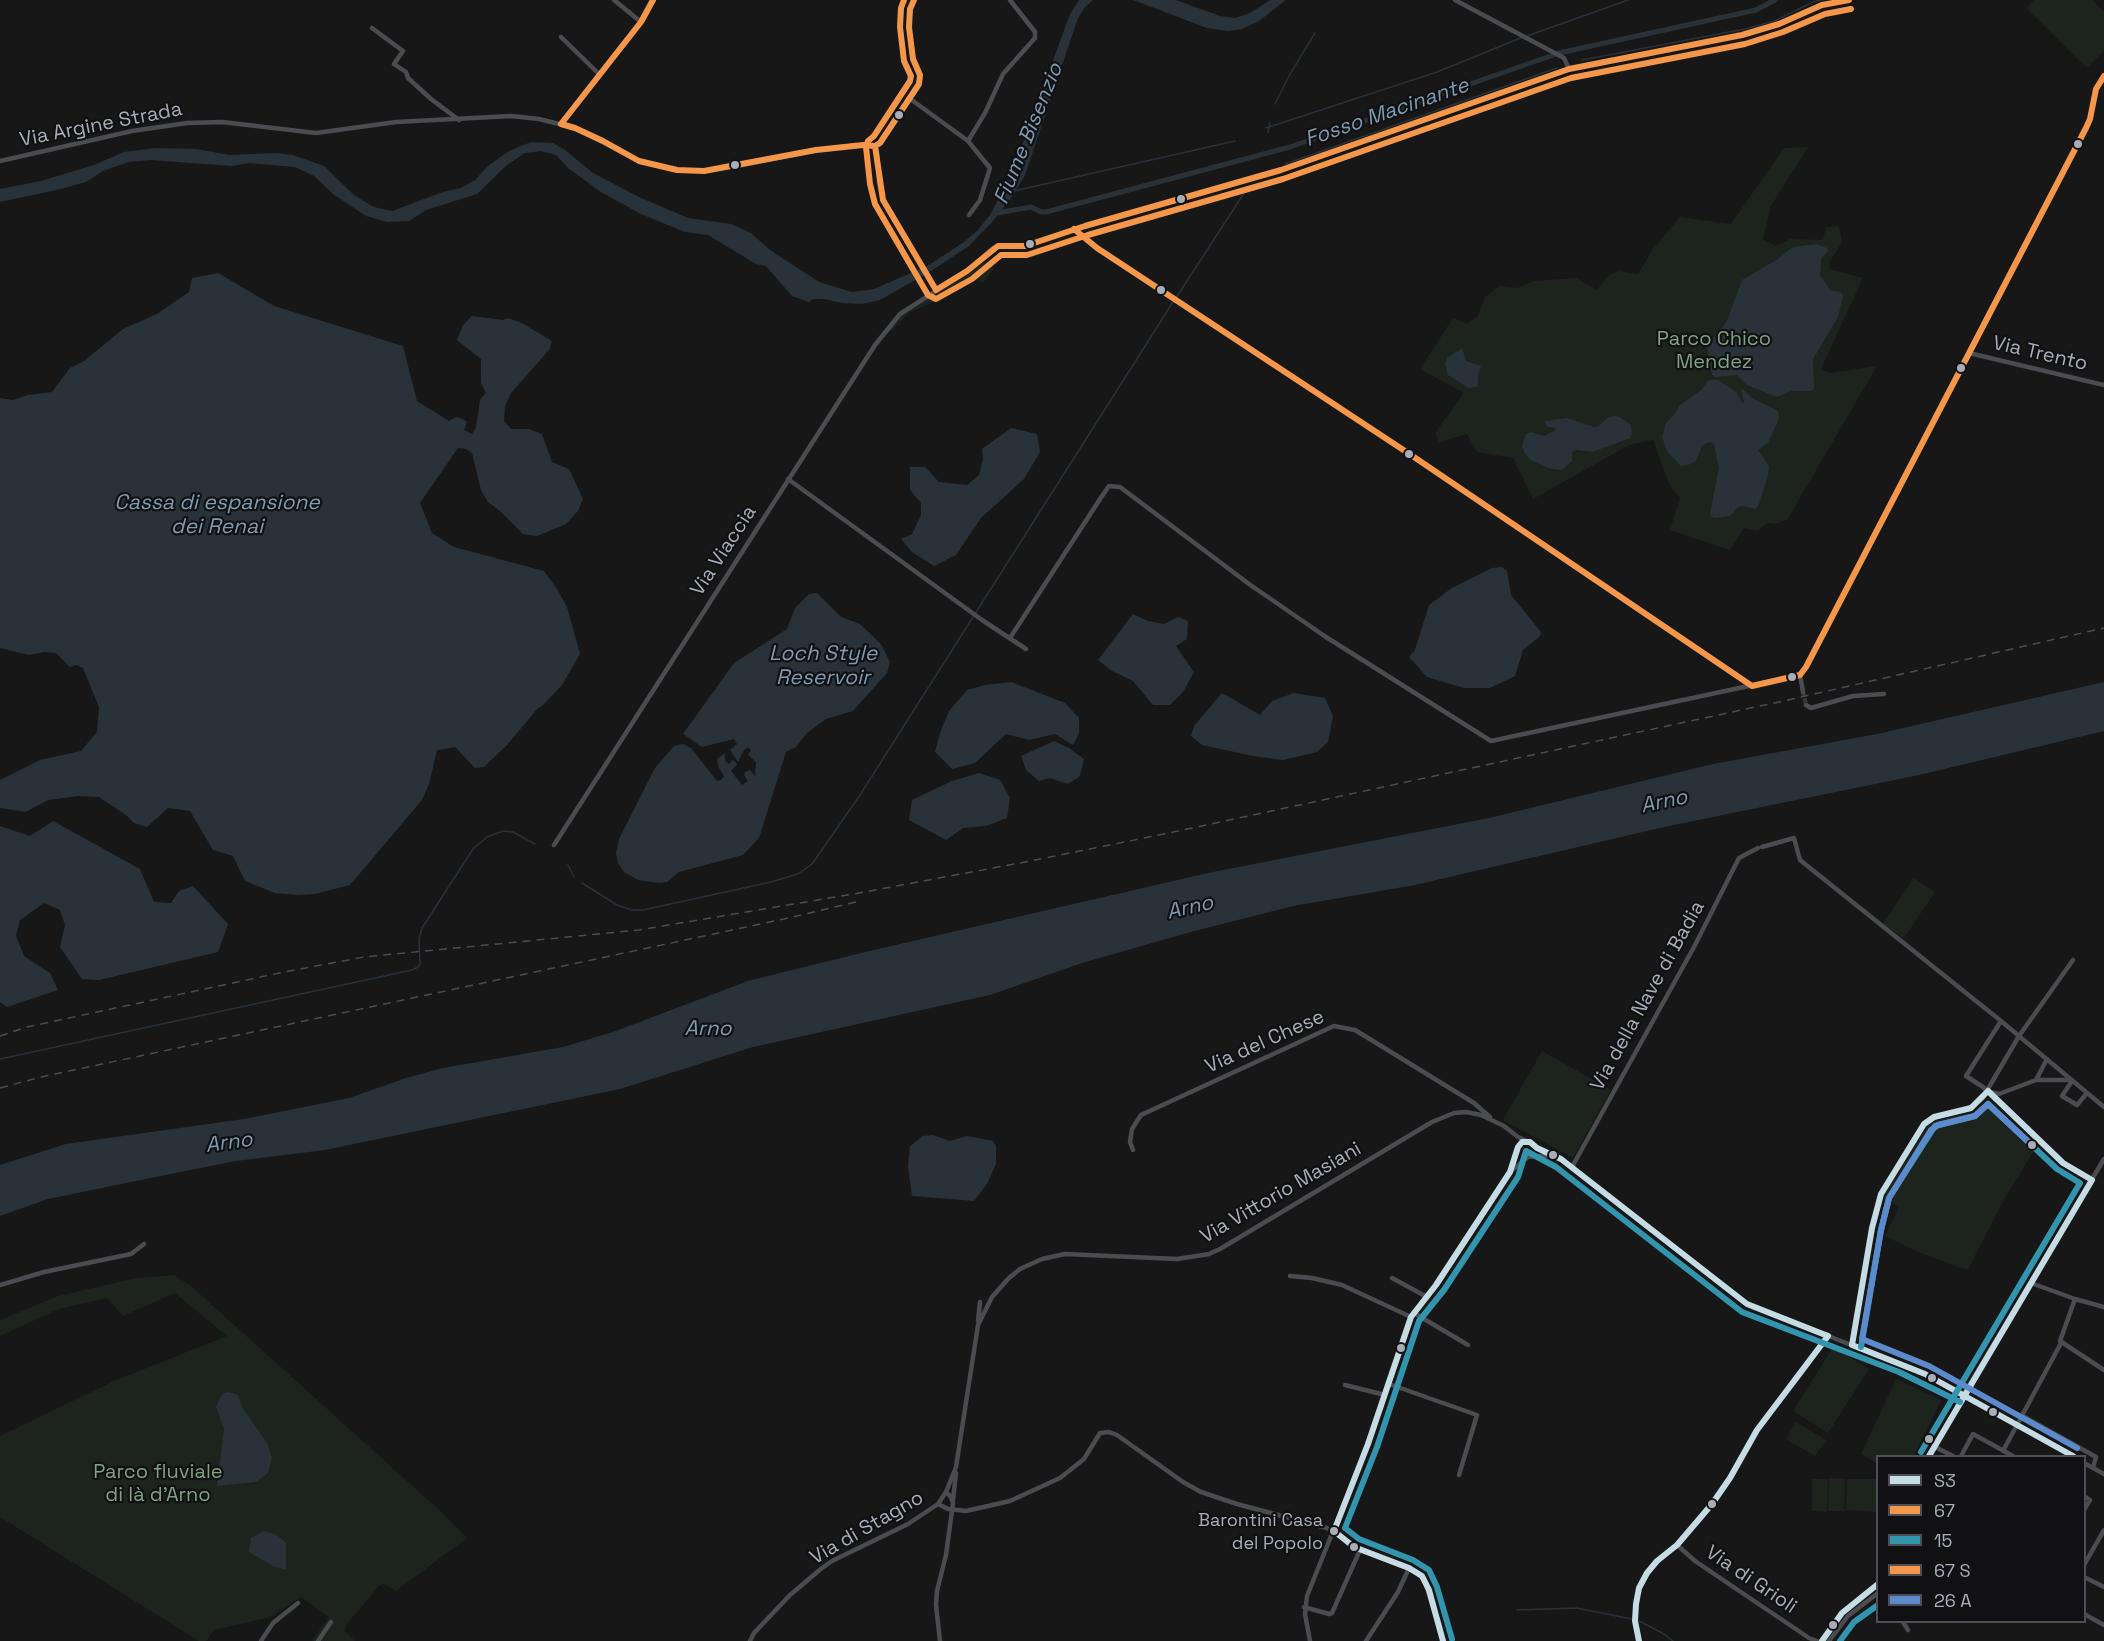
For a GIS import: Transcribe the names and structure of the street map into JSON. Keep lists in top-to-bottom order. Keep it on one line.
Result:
{"streets":{"street":["Via Argine Strada","Via Trento","Via Viaccia","Via della Nave di Badia","Via del Chese","Via Vittorio Masiani","Via di Stagno","Via di Grioli"]},"crossings":[["Via del Chese","Via Vittorio Masiani"],["Via Vittorio Masiani","Via di Stagno"]],"water":["Fosso Macinante","Fiume Bisenzio","Cassa di espansione dei Renai","Loch Style Reservoir","Arno"],"parks":["Parco Chico Mendez","Parco fluviale di là d'Arno"],"places":["Barontini Casa del Popolo"],"lines":["transit line 67","transit line S3","transit line 15"],"legend":["S3","67","15","67 S","26 A"]}
